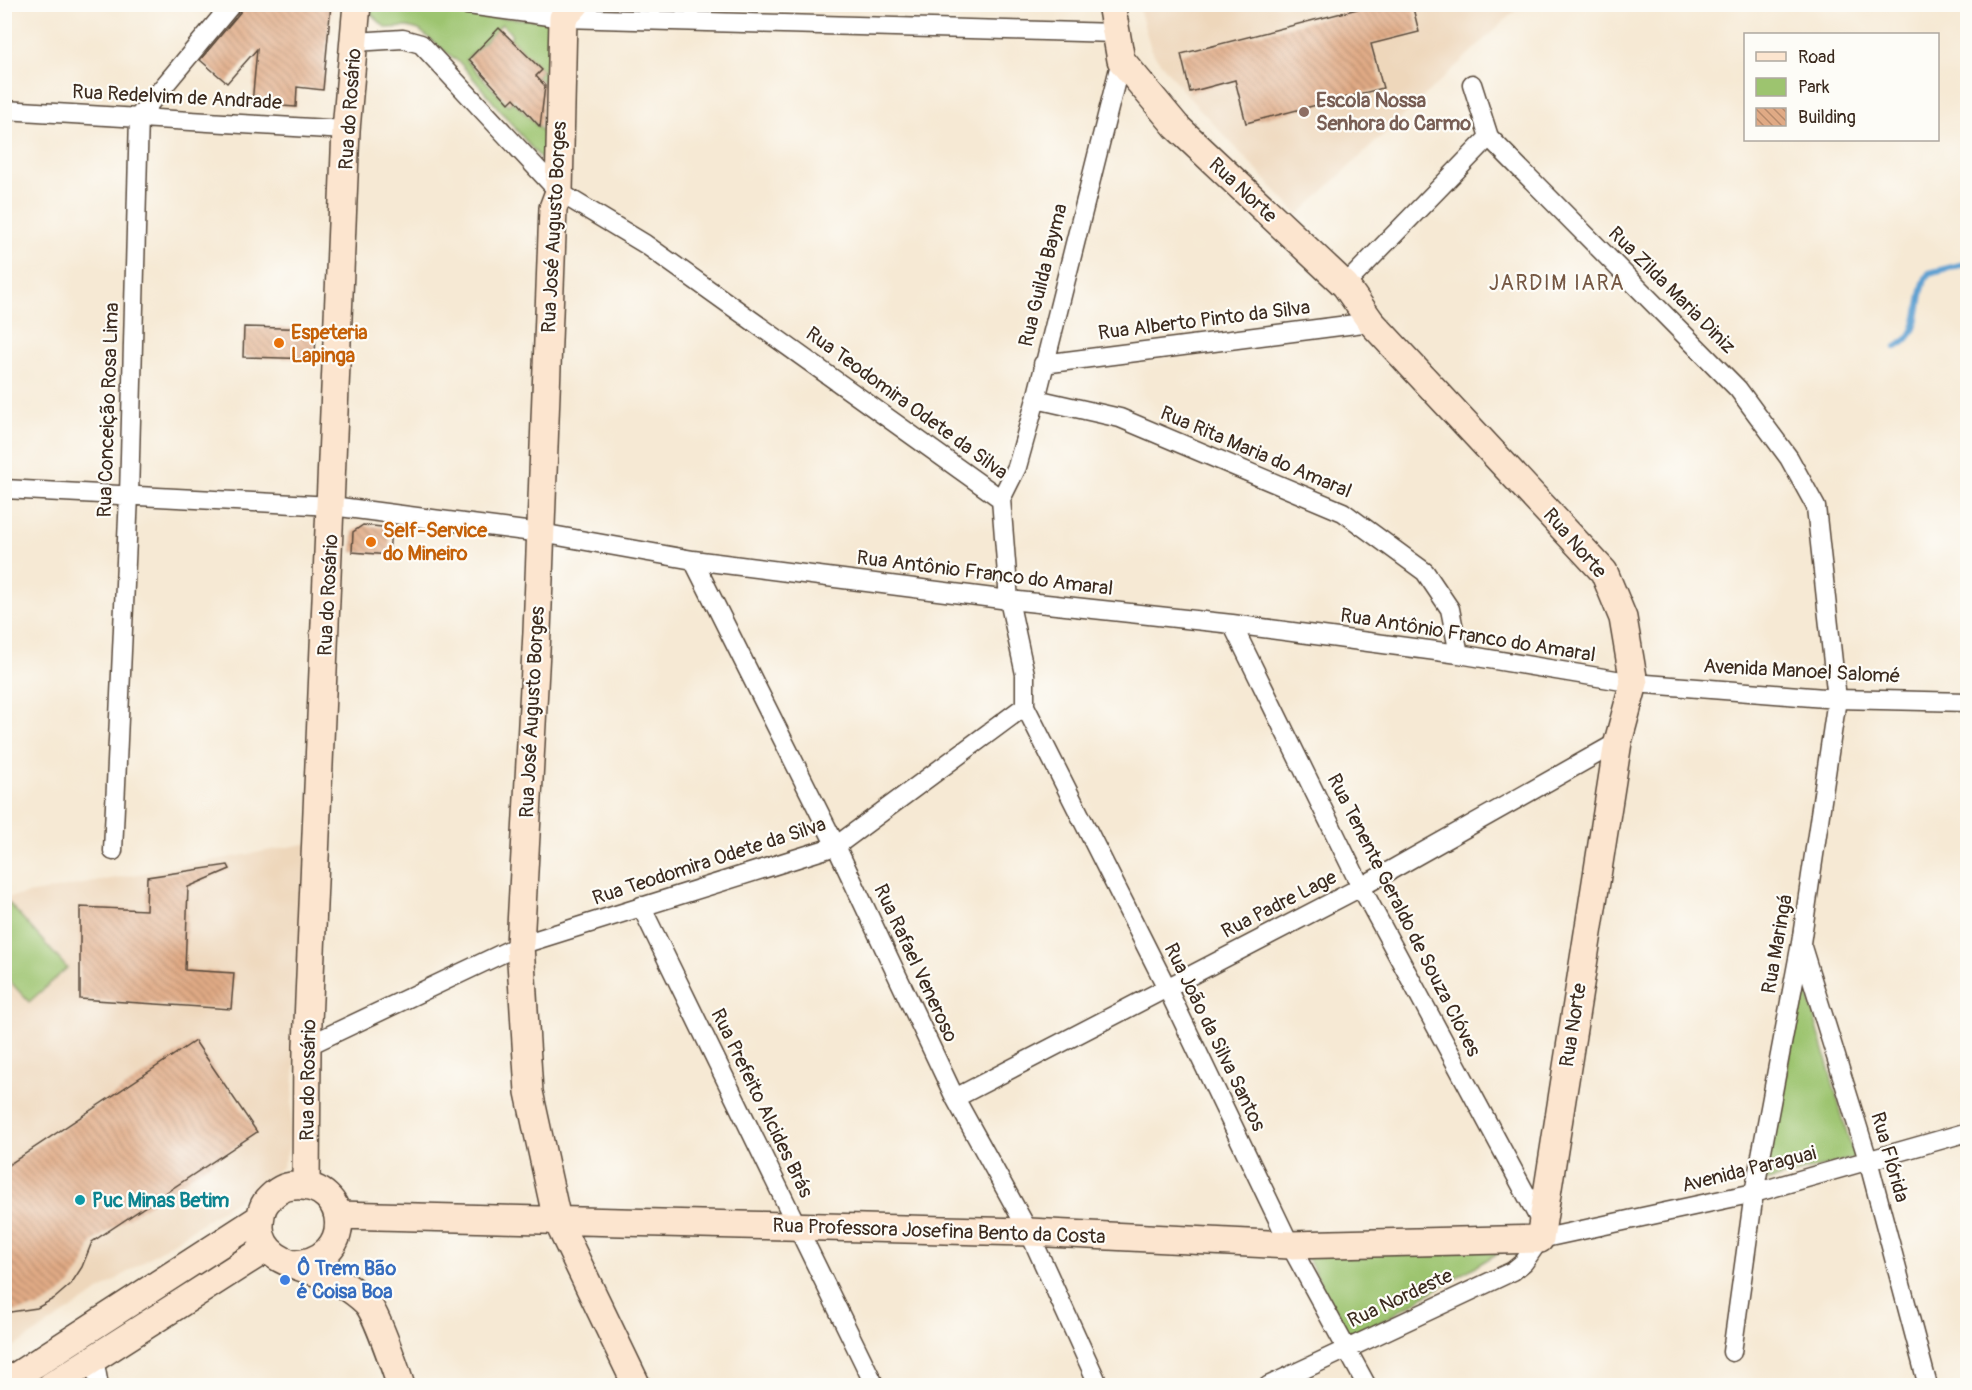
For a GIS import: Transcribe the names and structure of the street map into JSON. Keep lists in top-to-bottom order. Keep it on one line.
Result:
{"streets":{"street":["Rua Redelvim de Andrade","Rua do Rosário","Rua Norte","Rua José Augusto Borges","Rua Guilda Bayma","Rua Zilda Maria Diniz","Rua Alberto Pinto da Silva","Rua Teodomira Odete da Silva","Rua Conceição Rosa Lima","Rua Rita Maria do Amaral","Rua Antônio Franco do Amaral","Avenida Manoel Salomé","Rua Padre Lage","Rua Tenente Geraldo de Souza Clóves","Rua Maringá","Rua Rafael Veneroso","Rua João da Silva Santos","Rua Prefeito Alcides Brás","Rua Flórida","Avenida Paraguai","Rua Professora Josefina Bento da Costa","Rua Nordeste"]},"crossings":[["Rua Redelvim de Andrade","Rua do Rosário"],["Rua Redelvim de Andrade","Rua Conceição Rosa Lima"],["Rua do Rosário","Rua Teodomira Odete da Silva"],["Rua do Rosário","Rua Antônio Franco do Amaral"],["Rua do Rosário","Rua Professora Josefina Bento da Costa"],["Rua Norte","Rua Guilda Bayma"],["Rua Norte","Rua Alberto Pinto da Silva"],["Rua Norte","Rua Antônio Franco do Amaral"],["Rua Norte","Avenida Manoel Salomé"],["Rua Norte","Rua Padre Lage"],["Rua Norte","Rua Tenente Geraldo de Souza Clóves"],["Rua Norte","Avenida Paraguai"],["Rua Norte","Rua Professora Josefina Bento da Costa"],["Rua Norte","Rua Nordeste"],["Rua José Augusto Borges","Rua Teodomira Odete da Silva"],["Rua José Augusto Borges","Rua Antônio Franco do Amaral"],["Rua José Augusto Borges","Rua Professora Josefina Bento da Costa"],["Rua Guilda Bayma","Rua Alberto Pinto da Silva"],["Rua Guilda Bayma","Rua Teodomira Odete da Silva"],["Rua Guilda Bayma","Rua Rita Maria do Amaral"],["Rua Zilda Maria Diniz","Rua Maringá"],["Rua Teodomira Odete da Silva","Rua Antônio Franco do Amaral"],["Rua Teodomira Odete da Silva","Rua Rafael Veneroso"],["Rua Teodomira Odete da Silva","Rua João da Silva Santos"],["Rua Teodomira Odete da Silva","Rua Prefeito Alcides Brás"],["Rua Conceição Rosa Lima","Rua Antônio Franco do Amaral"],["Rua Rita Maria do Amaral","Rua Antônio Franco do Amaral"],["Rua Antônio Franco do Amaral","Avenida Manoel Salomé"],["Rua Antônio Franco do Amaral","Rua Tenente Geraldo de Souza Clóves"],["Rua Antônio Franco do Amaral","Rua Rafael Veneroso"],["Avenida Manoel Salomé","Rua Maringá"],["Rua Padre Lage","Rua Tenente Geraldo de Souza Clóves"],["Rua Padre Lage","Rua Rafael Veneroso"],["Rua Padre Lage","Rua João da Silva Santos"],["Rua Tenente Geraldo de Souza Clóves","Avenida Paraguai"],["Rua Tenente Geraldo de Souza Clóves","Rua Professora Josefina Bento da Costa"],["Rua Tenente Geraldo de Souza Clóves","Rua Nordeste"],["Rua Maringá","Rua Flórida"],["Rua Maringá","Avenida Paraguai"],["Rua Rafael Veneroso","Rua Professora Josefina Bento da Costa"],["Rua João da Silva Santos","Rua Professora Josefina Bento da Costa"],["Rua João da Silva Santos","Rua Nordeste"],["Rua Prefeito Alcides Brás","Rua Professora Josefina Bento da Costa"],["Rua Flórida","Avenida Paraguai"],["Avenida Paraguai","Rua Professora Josefina Bento da Costa"],["Avenida Paraguai","Rua Nordeste"],["Rua Professora Josefina Bento da Costa","Rua Nordeste"]],"districts":["JARDIM IARA"],"places":["Escola Nossa Senhora do Carmo","Espeteria Lapinga","Self-Service do Mineiro","Puc Minas Betim","Ô Trem Bão é Coisa Boa"],"legend":["Road","Park","Building"]}
